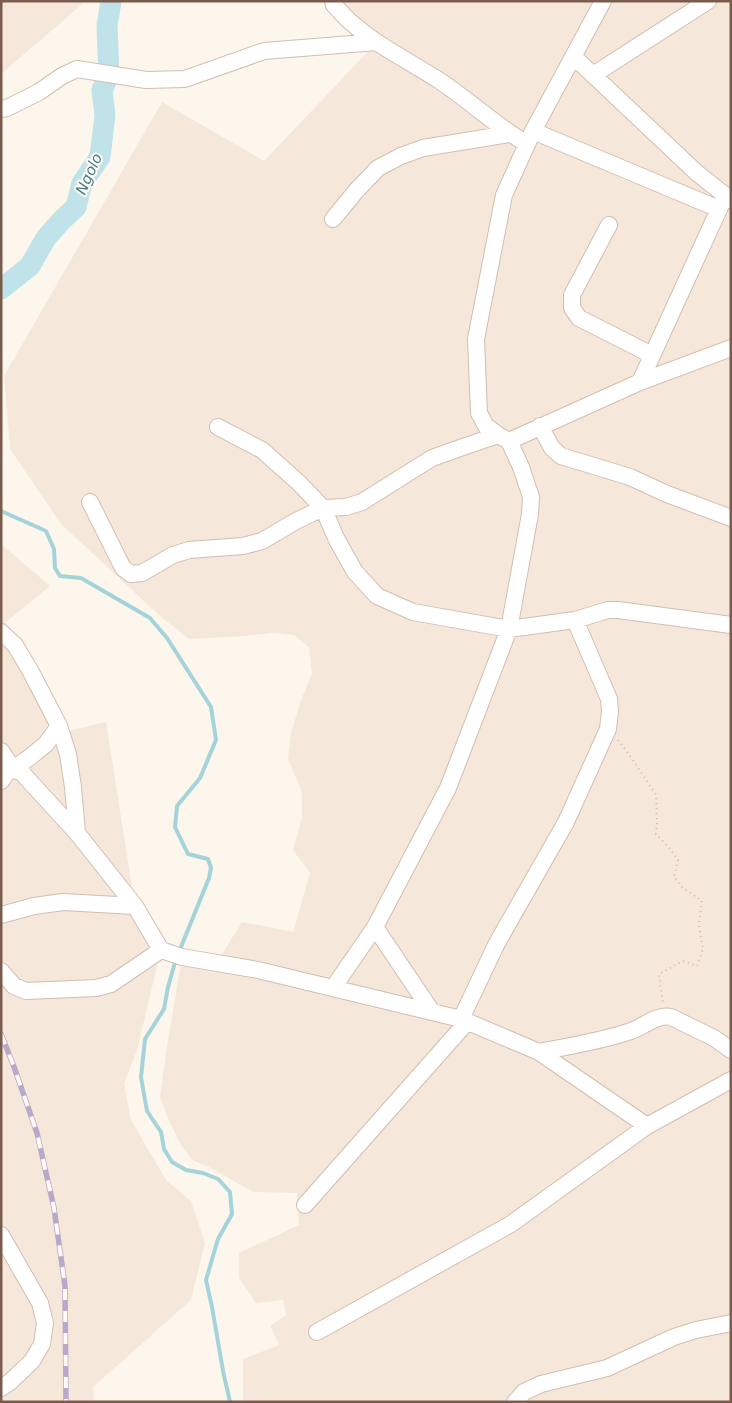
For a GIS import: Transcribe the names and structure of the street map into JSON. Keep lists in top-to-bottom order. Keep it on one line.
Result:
{"water":["Ngolo"]}
